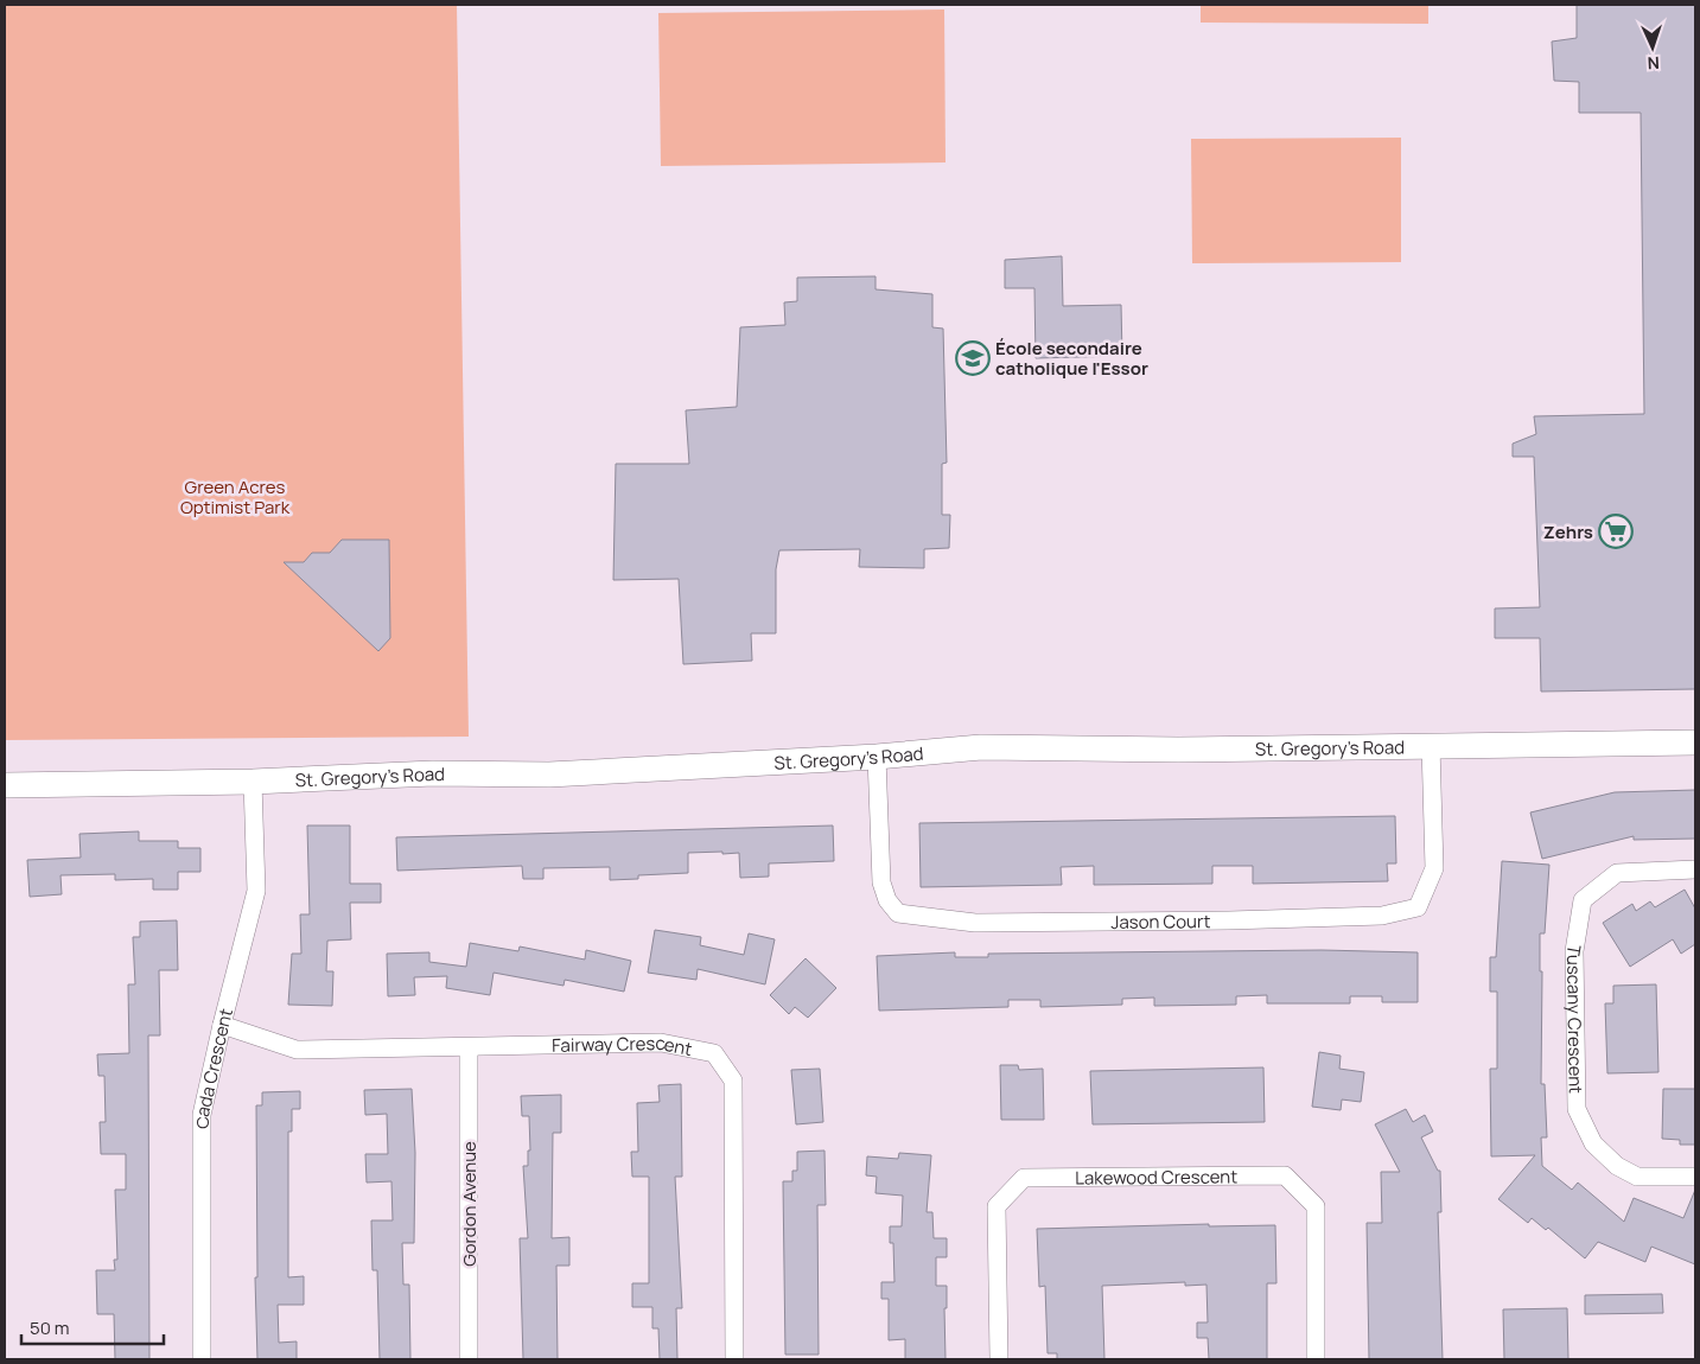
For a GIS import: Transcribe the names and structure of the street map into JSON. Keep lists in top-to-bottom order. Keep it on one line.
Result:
{"streets":{"street":["St. Gregory's Road","Jason Court","Tuscany Crescent","Fairway Crescent","Cada Crescent","Lakewood Crescent","Gordon Avenue"]},"crossings":[["St. Gregory's Road","Jason Court"],["St. Gregory's Road","Cada Crescent"],["Fairway Crescent","Cada Crescent"],["Fairway Crescent","Gordon Avenue"]],"parks":["Green Acres Optimist Park"],"places":{"school or university":["École secondaire catholique l'Essor"],"supermarket":["Zehrs"]},"scale_bar":"50 m","north":"bottom"}
